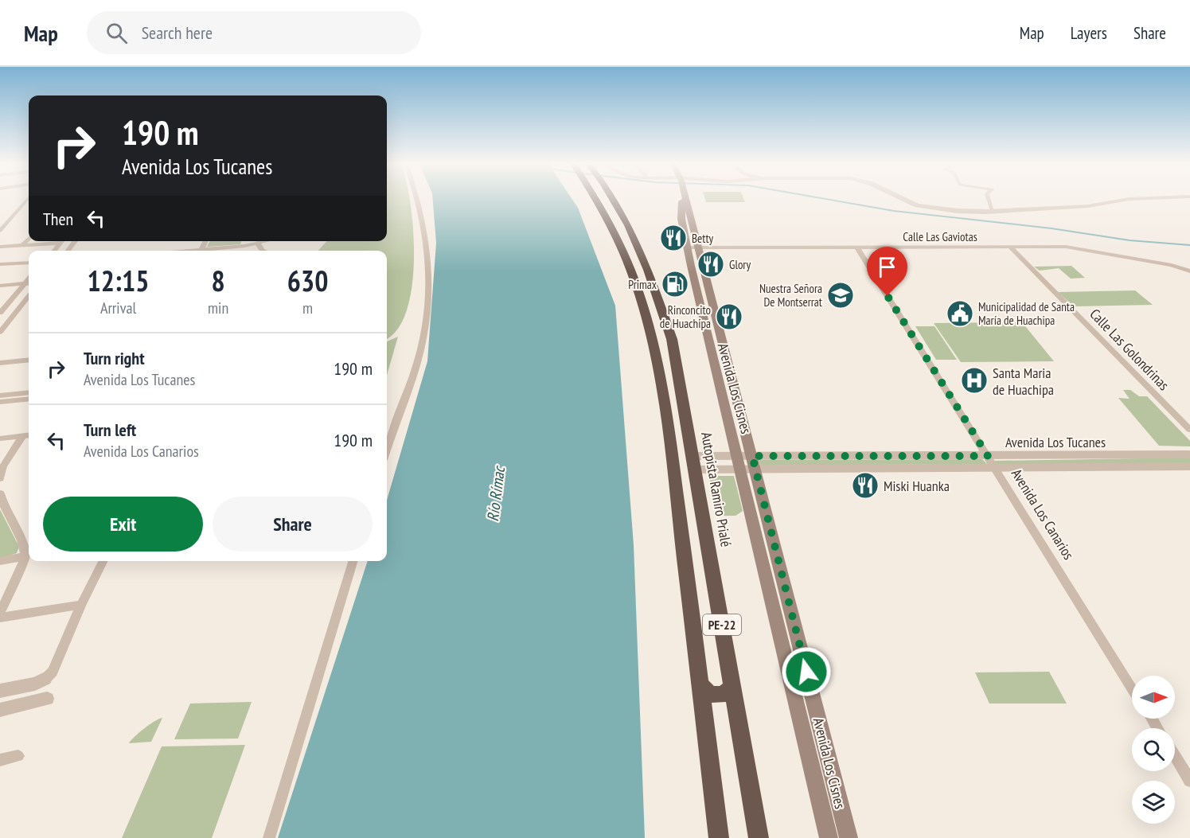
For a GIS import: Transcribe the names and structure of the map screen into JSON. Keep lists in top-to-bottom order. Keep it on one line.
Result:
{"streets":{"highway":["Autopista Ramiro Prialé","PE-22"],"main road":["Avenida Los Cisnes"],"street":["Calle Las Gaviotas","Calle Las Golondrinas","Avenida Los Tucanes","Avenida Los Canarios"]},"crossings":[["Calle Las Gaviotas","Calle Las Golondrinas"],["Calle Las Gaviotas","Avenida Los Cisnes"],["Calle Las Gaviotas","Avenida Los Canarios"],["Avenida Los Cisnes","Avenida Los Tucanes"],["Avenida Los Tucanes","Autopista Ramiro Prialé"],["Avenida Los Tucanes","Avenida Los Canarios"]],"water":["Río Rímac"],"places":{"restaurant":["Betty","Glory","Rinconcito de Huachipa","Miski Huanka"],"fuel station":["Primax"],"school or university":["Nuestra Señora De Montserrat"],"public building":["Municipalidad de Santa María de Huachipa"],"hospital":["Santa Maria de Huachipa"]},"north":"right","page":{"header":"Map","search":"Search here","nav":["Map","Layers","Share"],"turn":["190 m","Avenida Los Tucanes"],"then":"Then","eta":["12:15","Arrival","8","min","630","m"],"list":[{"name":"Turn right","note":"Avenida Los Tucanes","value":"190 m"},{"name":"Turn left","note":"Avenida Los Canarios","value":"190 m"}],"buttons":["Exit","Share"]}}
